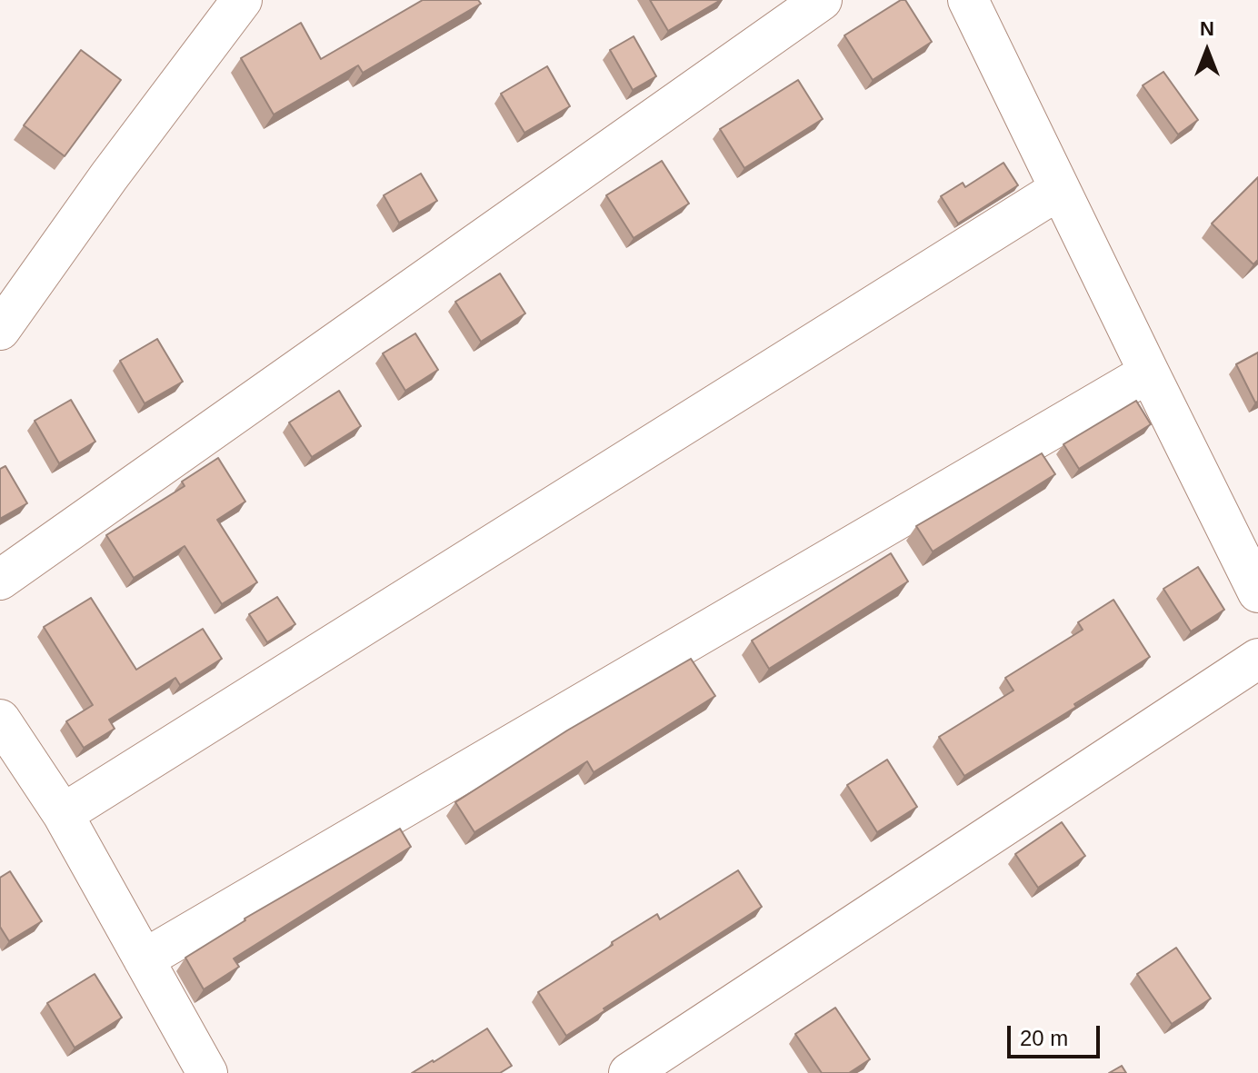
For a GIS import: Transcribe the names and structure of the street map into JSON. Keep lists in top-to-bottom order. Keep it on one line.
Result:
{"scale_bar":"20 m","north":"top"}
